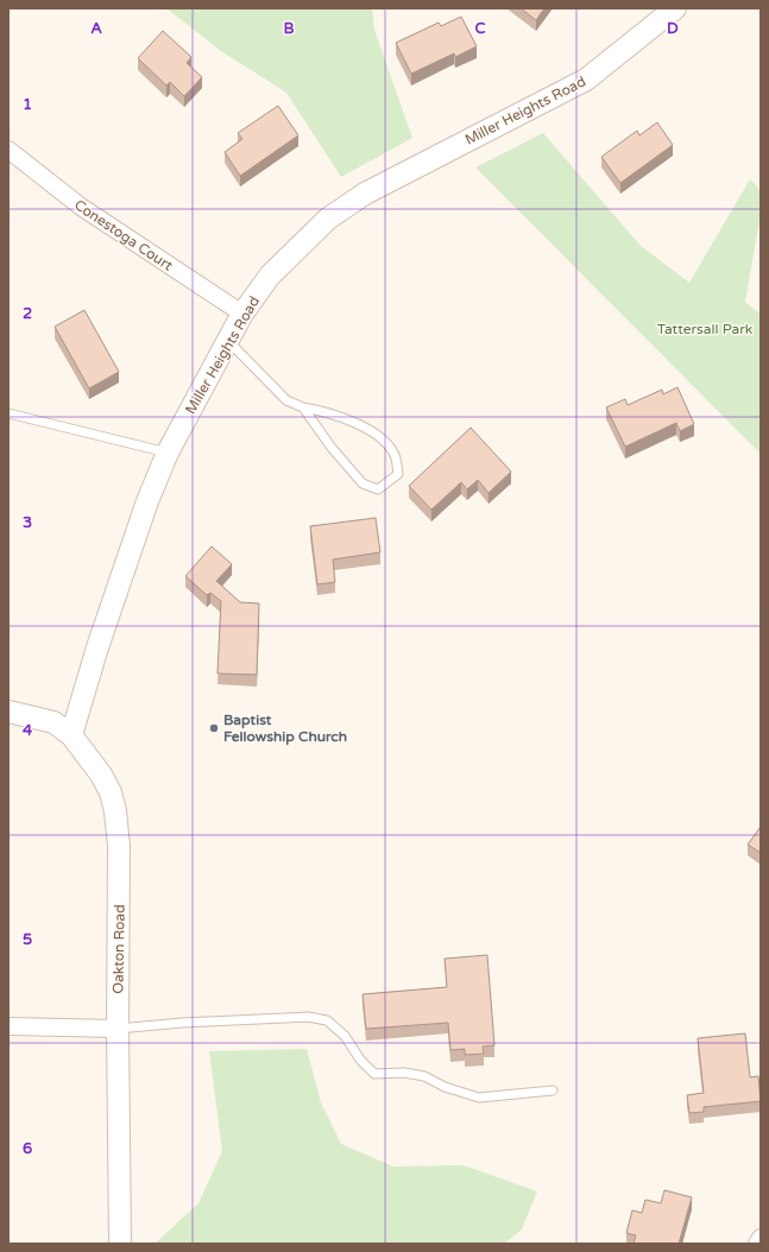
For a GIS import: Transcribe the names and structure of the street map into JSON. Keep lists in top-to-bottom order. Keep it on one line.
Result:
{"streets":{"street":["Miller Heights Road","Conestoga Court","Oakton Road"]},"crossings":[["Miller Heights Road","Conestoga Court"],["Miller Heights Road","Oakton Road"]],"parks":["Tattersall Park"],"places":["Baptist Fellowship Church"],"grid":{"columns":["A","B","C","D"],"rows":["1","2","3","4","5","6"]}}
